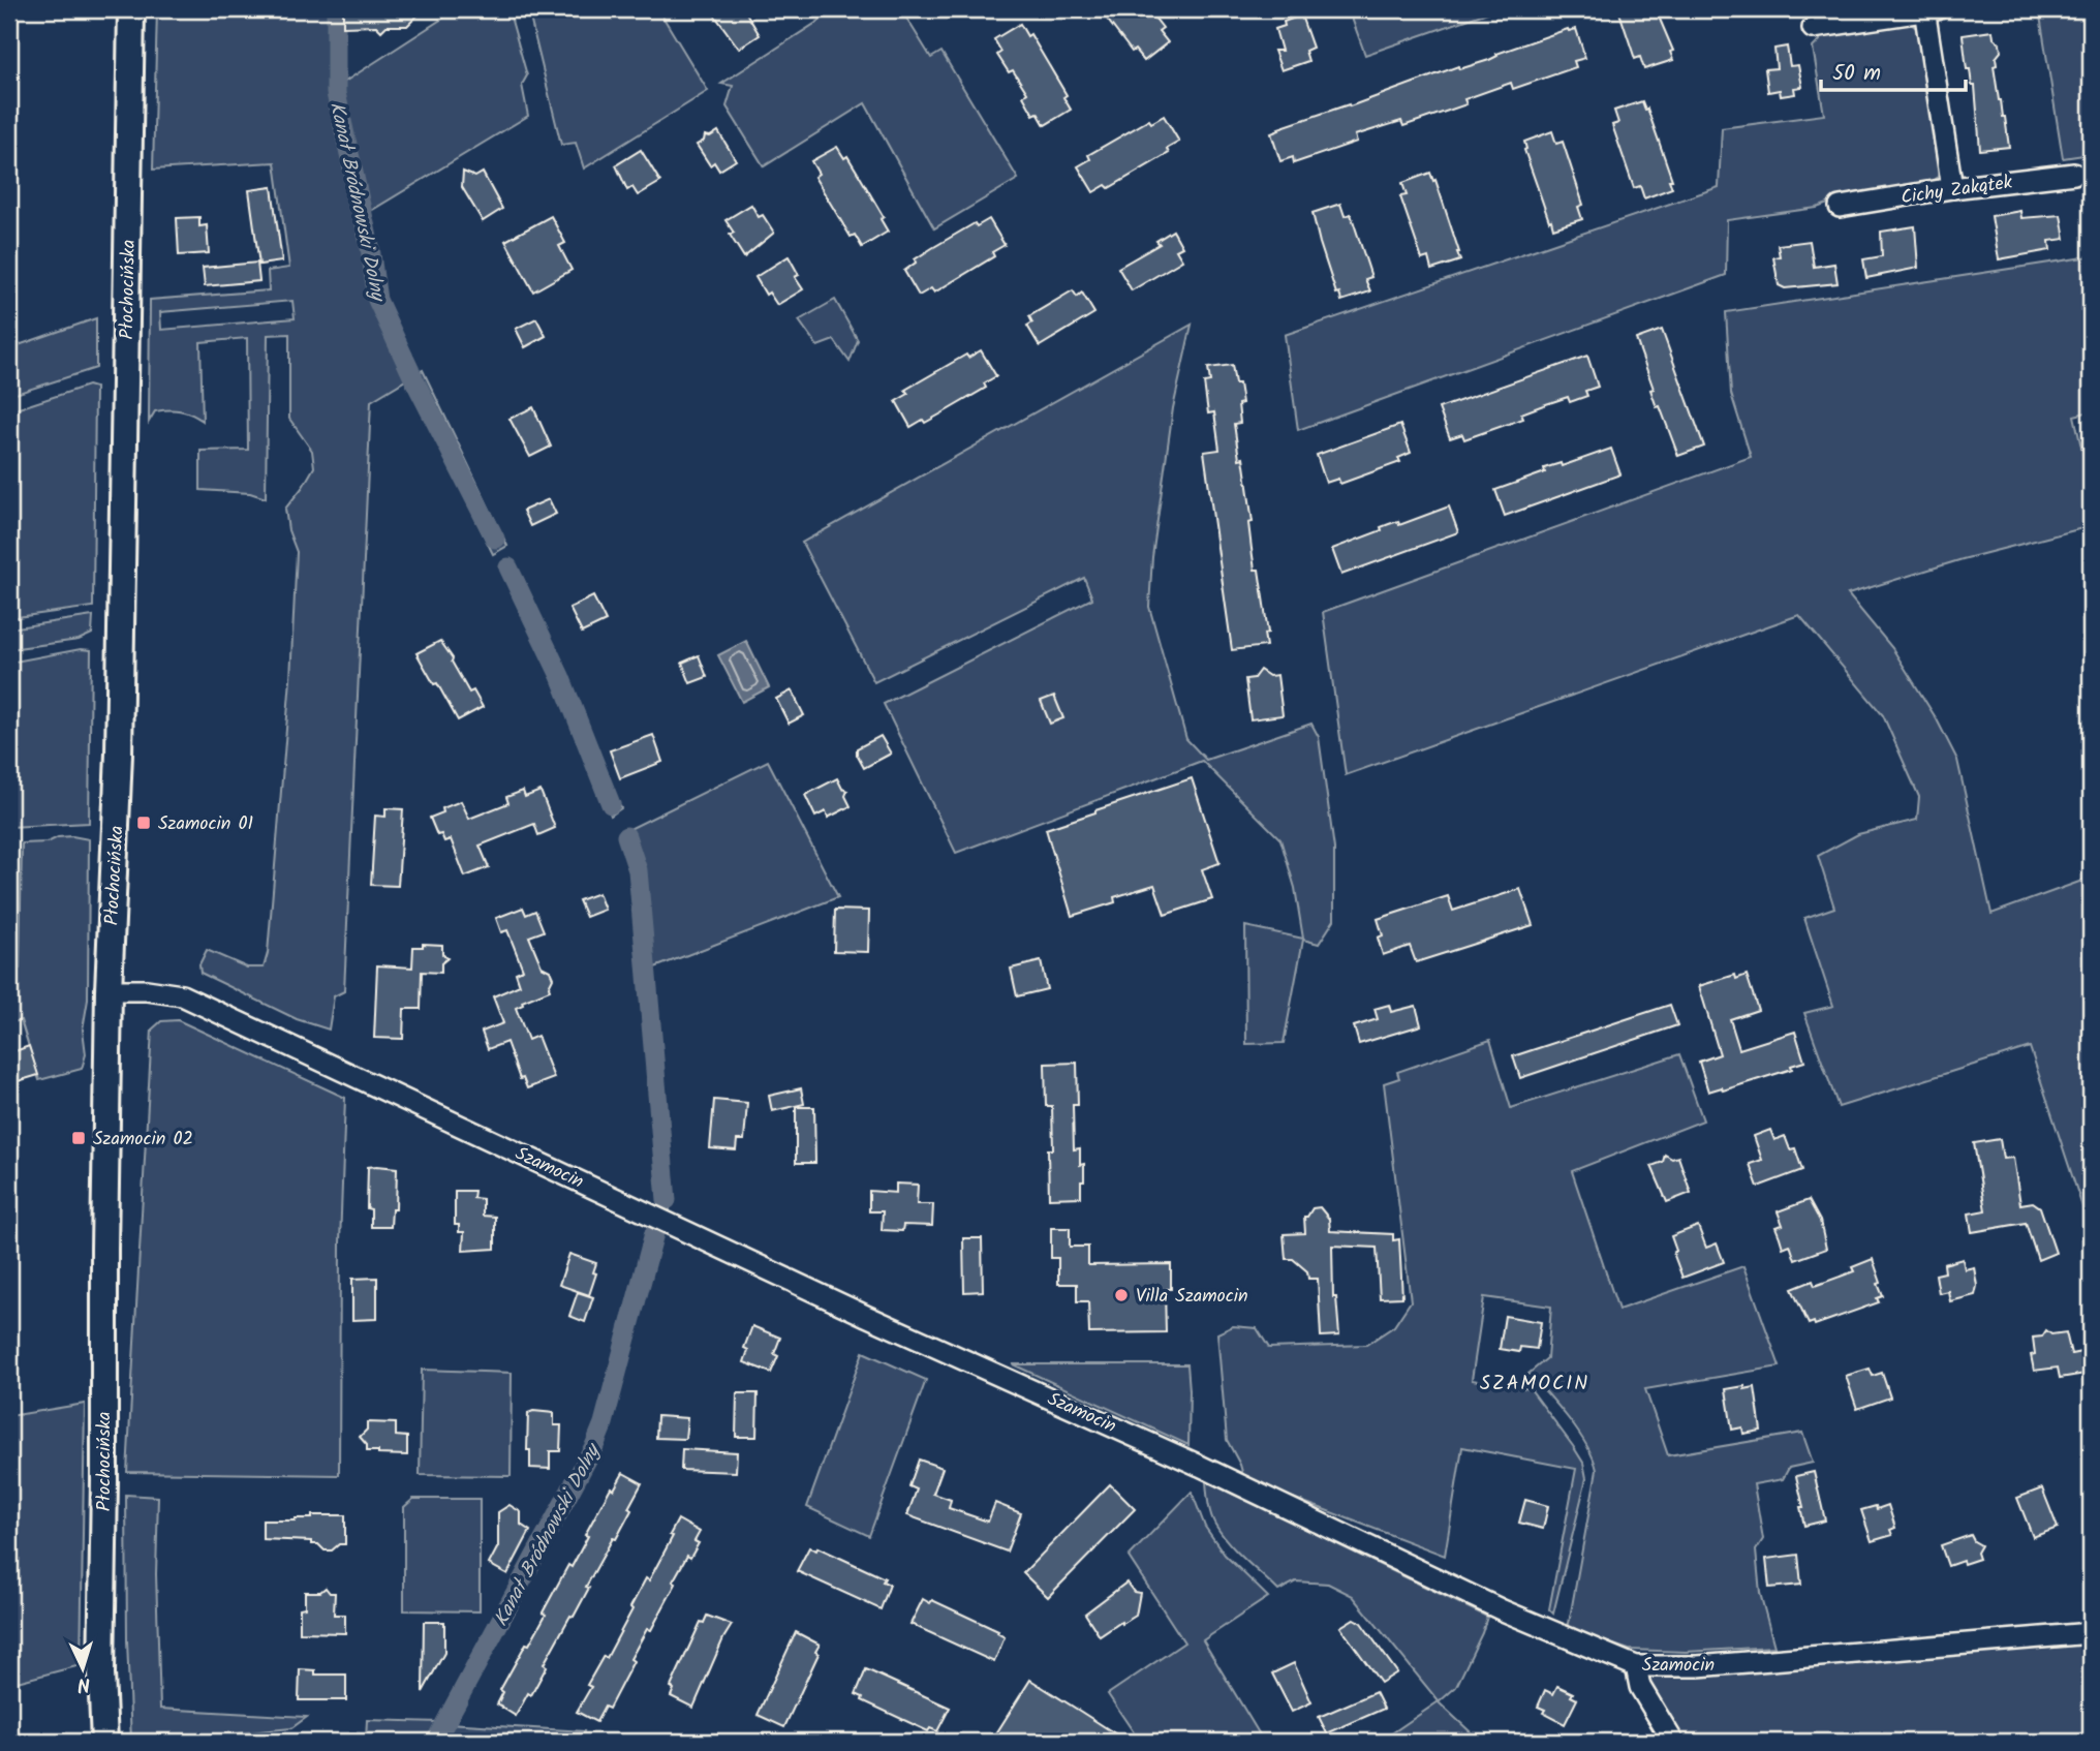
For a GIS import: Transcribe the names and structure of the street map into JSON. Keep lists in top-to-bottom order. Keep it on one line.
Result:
{"streets":{"main road":["Płochocińska"],"street":["Cichy Zakątek","Szamocin"]},"crossings":[["Płochocińska","Szamocin"]],"districts":["SZAMOCIN"],"water":["Kanał Bródnowski Dolny"],"places":{"transit":["Szamocin 01","Szamocin 02"],"other":["Villa Szamocin"]},"scale_bar":"50 m","north":"bottom"}
